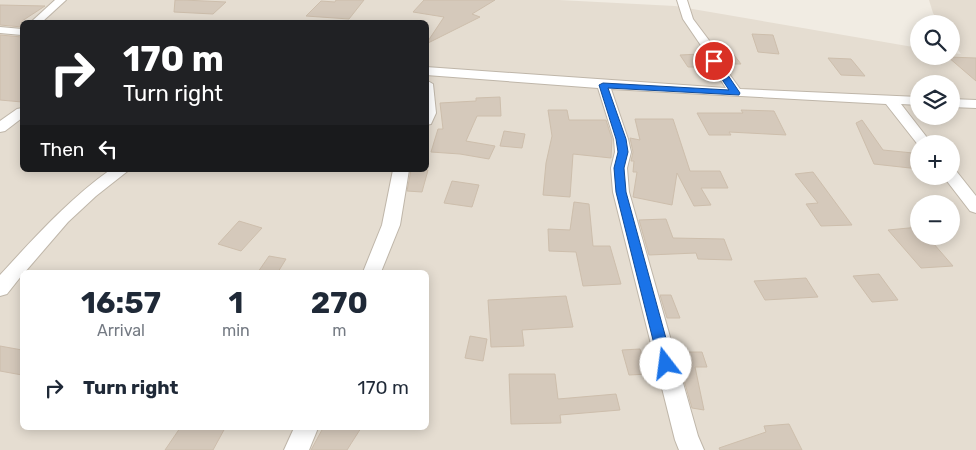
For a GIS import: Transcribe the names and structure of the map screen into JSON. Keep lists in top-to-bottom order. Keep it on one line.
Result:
{"page":{"map_buttons":["+","−"],"turn":["170 m","Turn right"],"then":"Then","eta":["16:57","Arrival","1","min","270","m"],"list":[{"name":"Turn right","value":"170 m"}]}}
